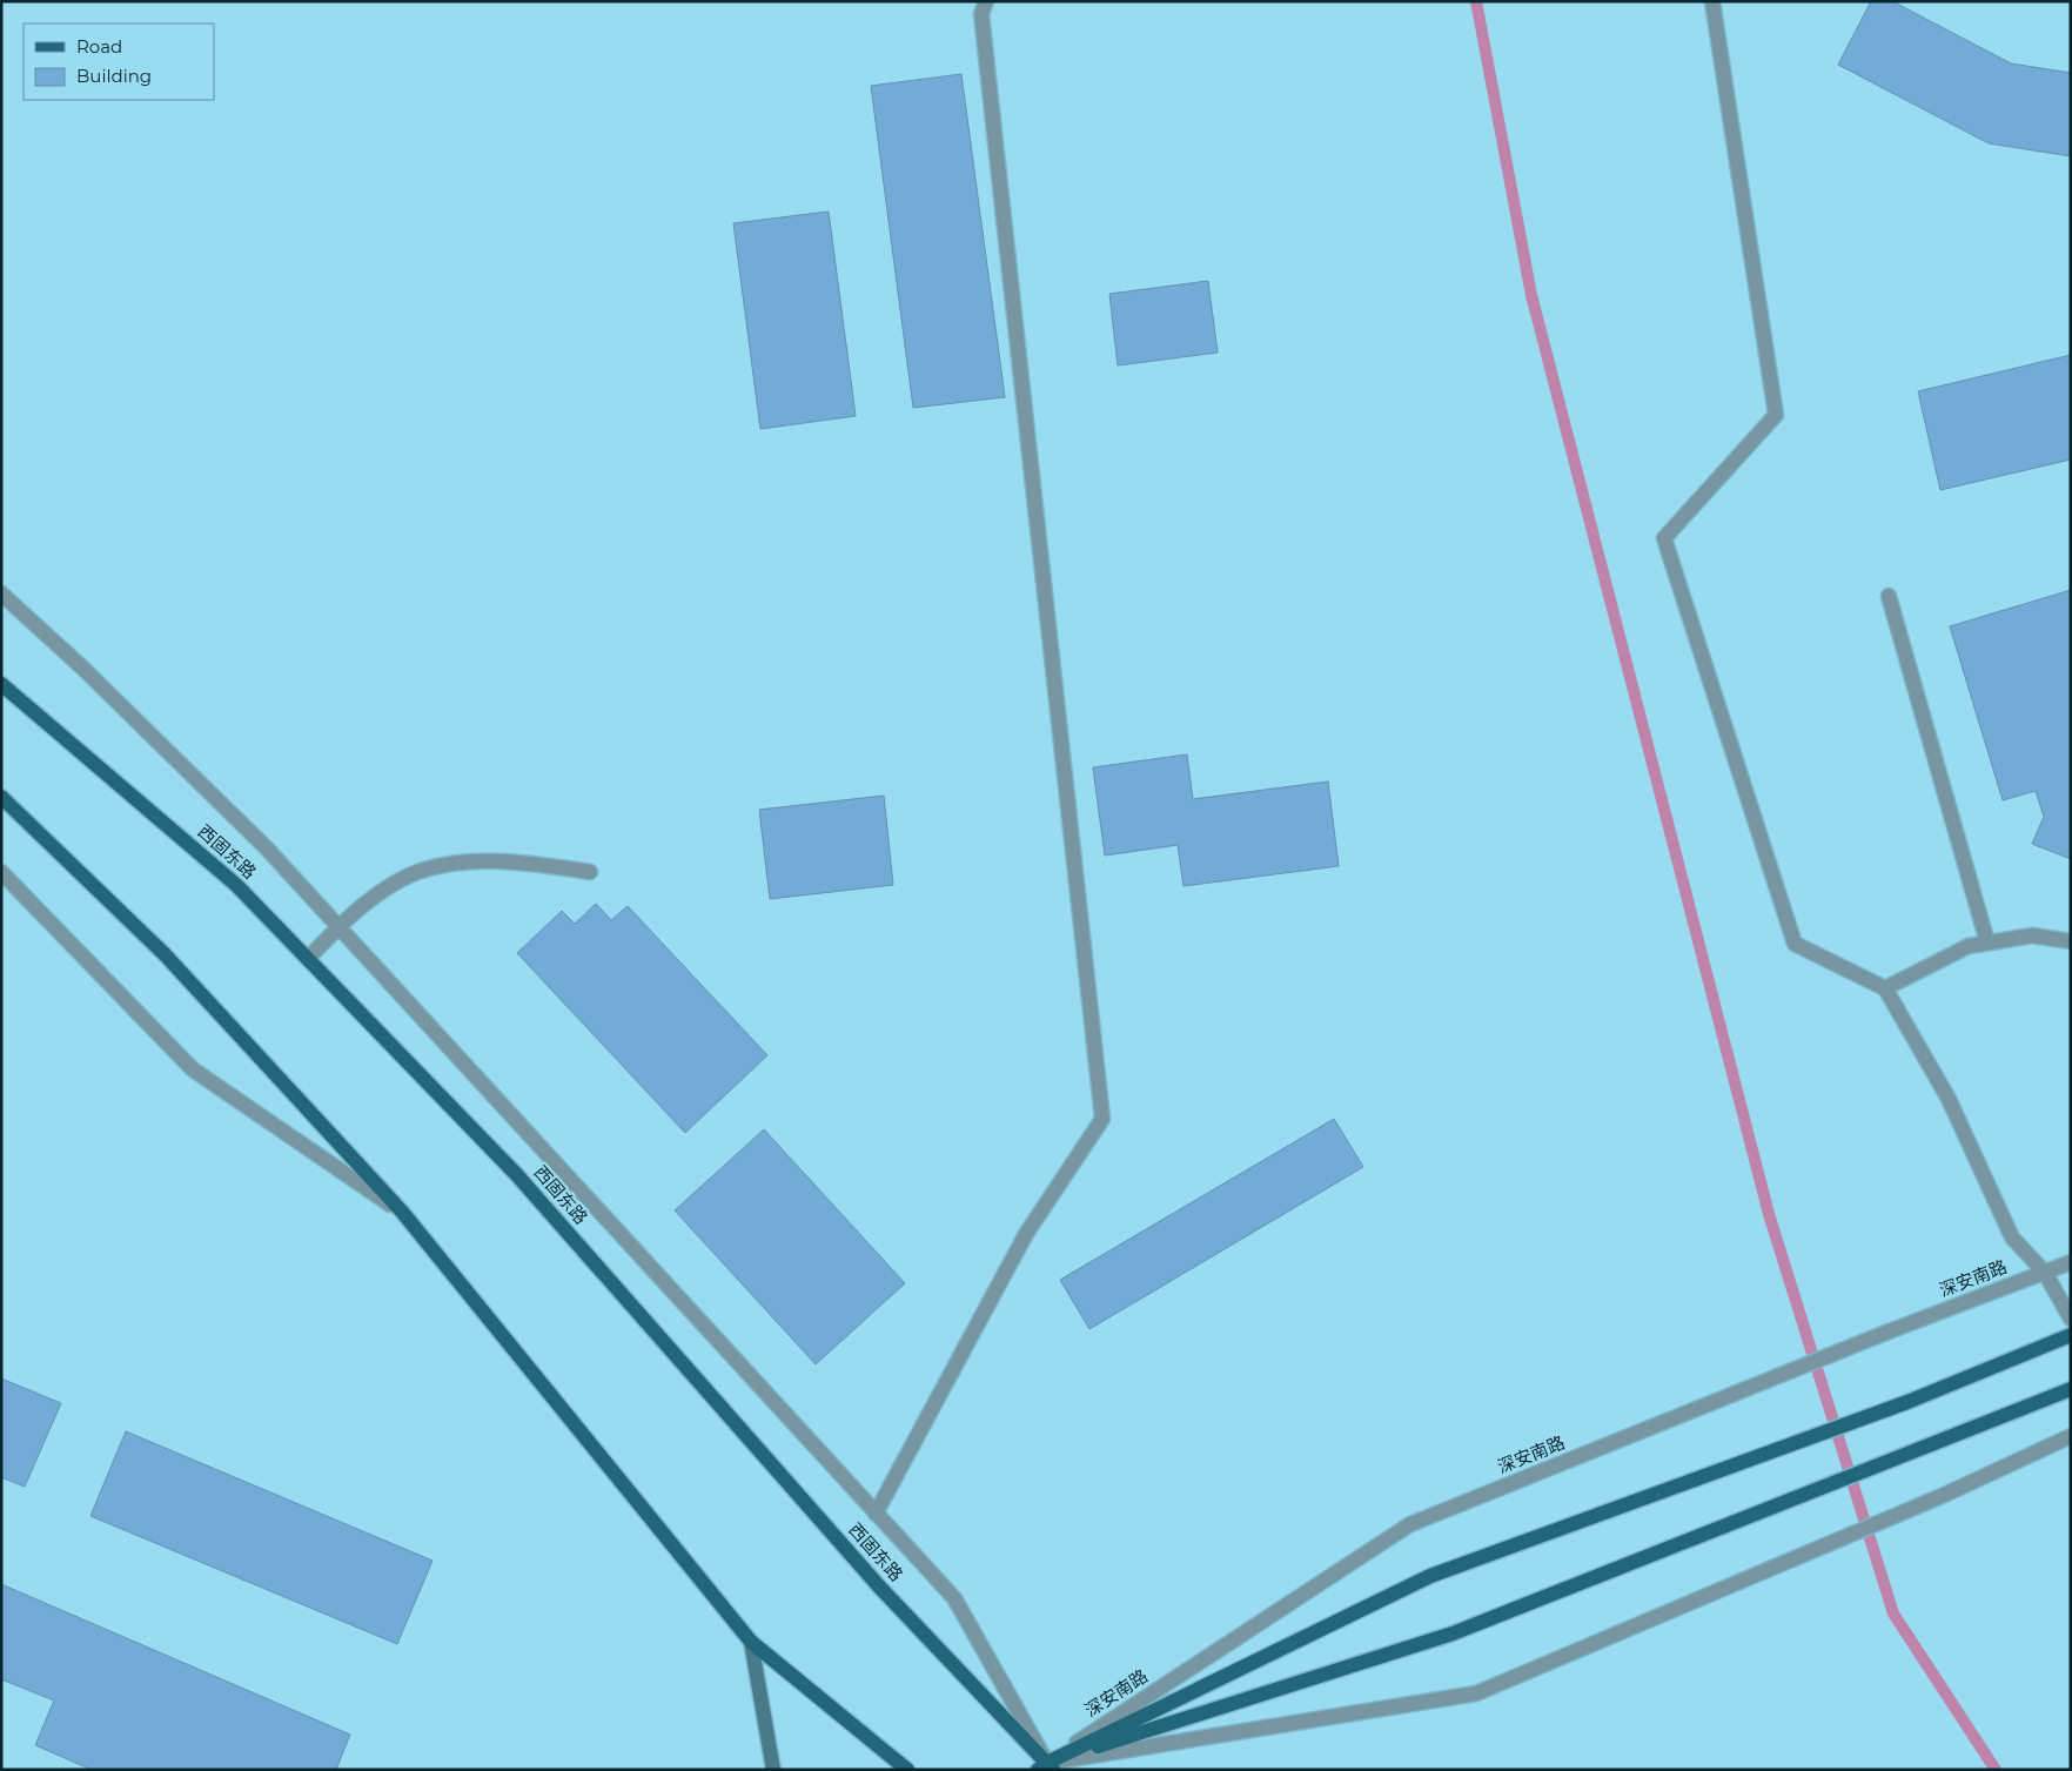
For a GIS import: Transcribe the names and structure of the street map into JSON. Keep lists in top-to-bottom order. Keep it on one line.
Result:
{"streets":{"main road":["西固东路","深安南路"]},"crossings":[["西固东路","深安南路"]],"legend":["Road","Building"]}
